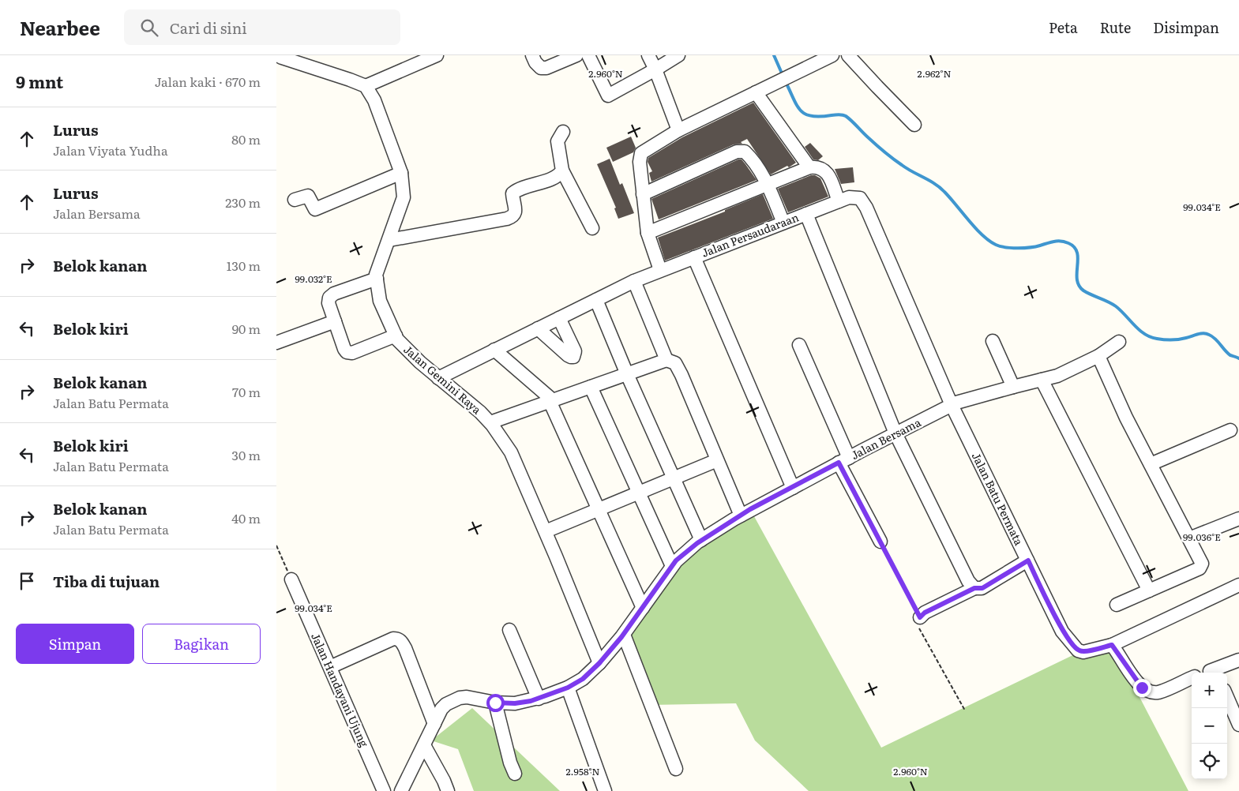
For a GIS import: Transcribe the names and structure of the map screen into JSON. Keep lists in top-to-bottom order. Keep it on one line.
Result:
{"streets":{"street":["Jalan Persaudaraan","Jalan Gemini Raya","Jalan Bersama","Jalan Batu Permata","Jalan Handayani Ujung"]},"crossings":[["Jalan Persaudaraan","Jalan Gemini Raya"],["Jalan Persaudaraan","Jalan Bersama"],["Jalan Persaudaraan","Jalan Batu Permata"],["Jalan Gemini Raya","Jalan Bersama"],["Jalan Bersama","Jalan Batu Permata"]],"page":{"header":"Nearbee","search":"Cari di sini","nav":["Peta","Rute","Disimpan"],"heading":["9 mnt","Jalan kaki · 670 m"],"list":[["Lurus","Jalan Viyata Yudha","80 m"],["Lurus","Jalan Bersama","230 m"],["Belok kanan","130 m"],["Belok kiri","90 m"],["Belok kanan","Jalan Batu Permata","70 m"],["Belok kiri","Jalan Batu Permata","30 m"],["Belok kanan","Jalan Batu Permata","40 m"],"Tiba di tujuan"],"buttons":["Simpan","Bagikan"],"map_buttons":["+","−"]},"coordinates":["2.960°N","2.962°N","99.034°E","99.032°E","99.036°E","2.958°N"]}
